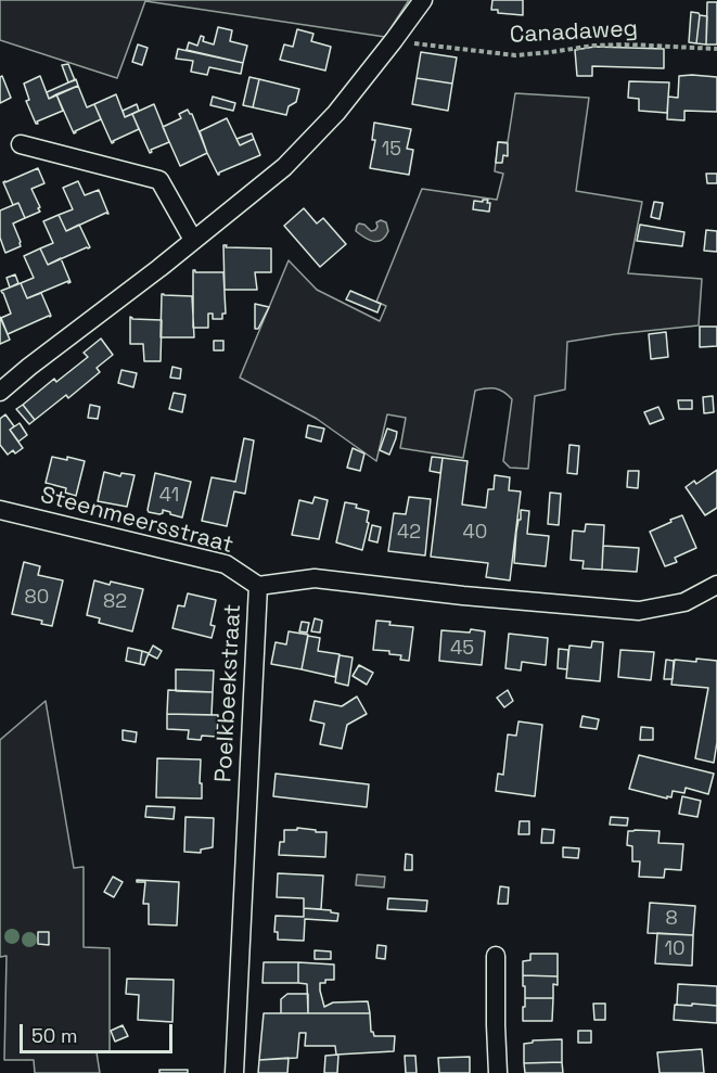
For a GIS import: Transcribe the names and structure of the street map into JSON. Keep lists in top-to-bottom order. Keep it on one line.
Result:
{"streets":{"street":["Steenmeersstraat","Poelkbeekstraat"],"path":["Canadaweg"]},"crossings":[["Steenmeersstraat","Poelkbeekstraat"]],"house_numbers":["15","41","42","40","80","82","45","8","10"],"scale_bar":"50 m"}
